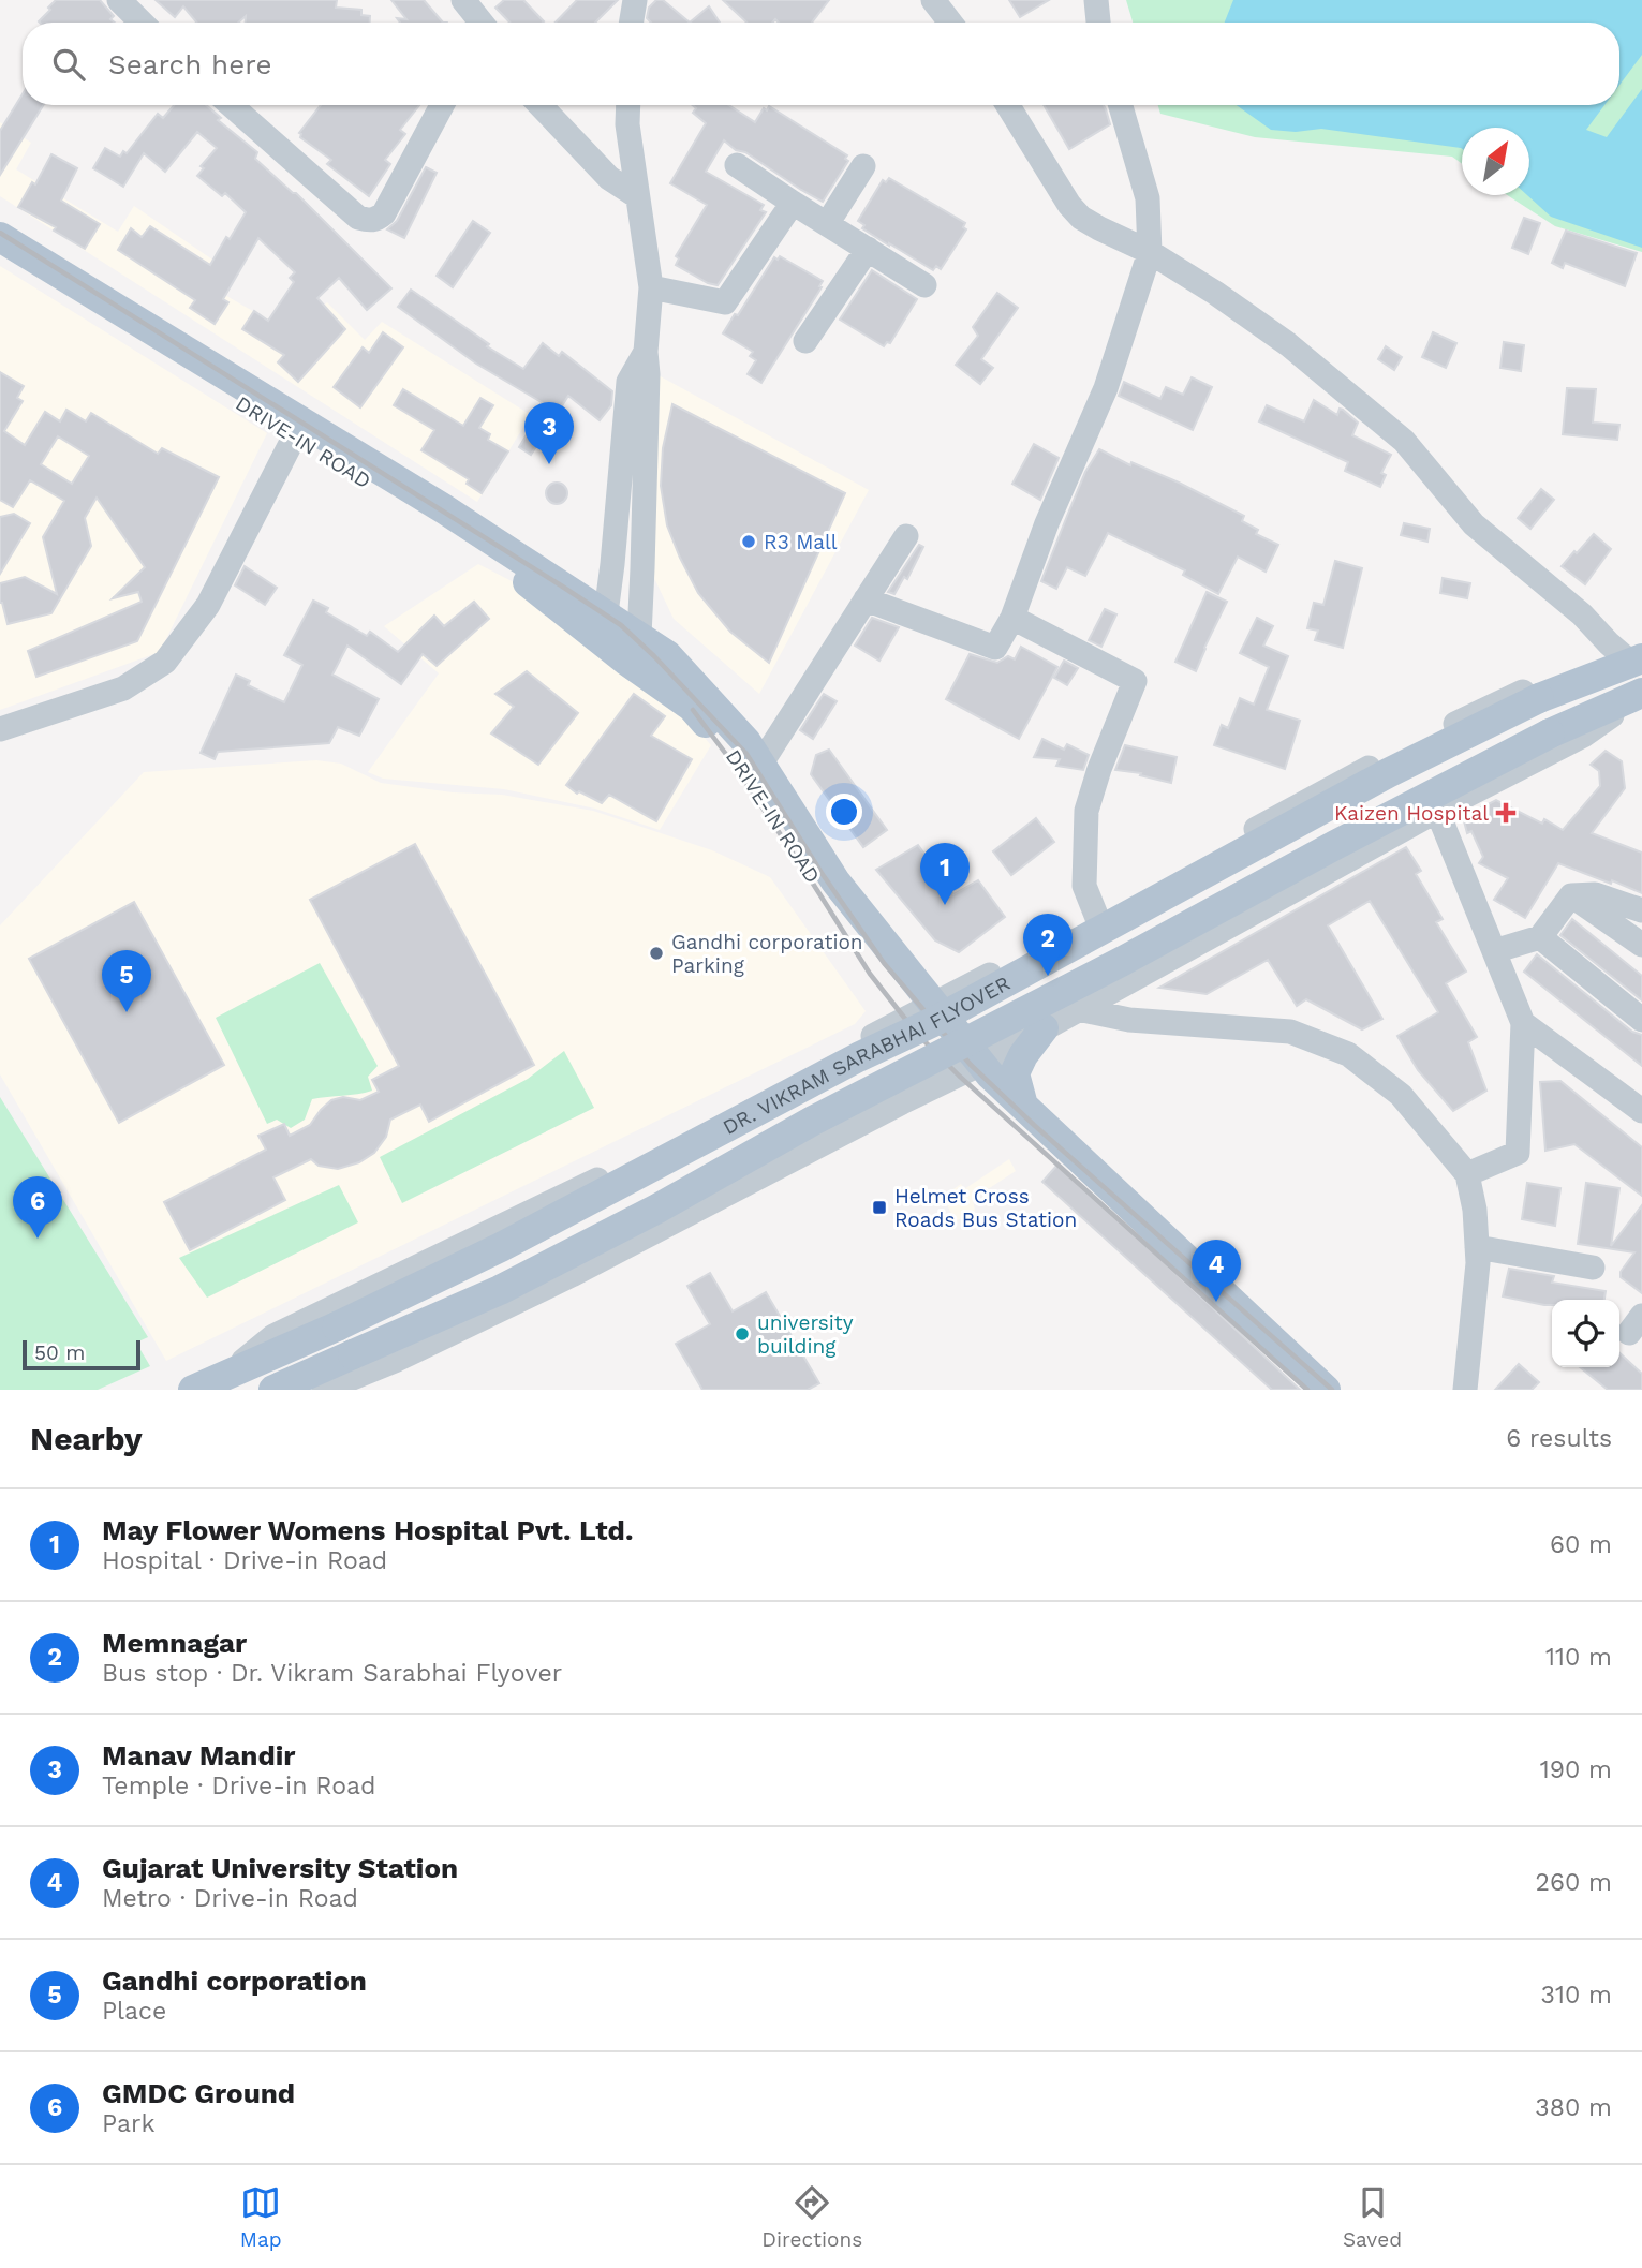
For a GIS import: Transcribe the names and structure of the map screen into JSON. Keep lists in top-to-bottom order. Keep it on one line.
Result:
{"streets":{"main road":["DRIVE-IN ROAD","DR. VIKRAM SARABHAI FLYOVER"]},"places":{"other":["R3 Mall","Gandhi corporation Parking","university building"],"health":["Kaizen Hospital"],"transit":["Helmet Cross Roads Bus Station"]},"scale_bar":"50 m","north":"top right","page":{"search":"Search here","pins":["3","1","2","5","6","4"],"scale":"50 m","heading":["Nearby","6 results"],"list":[{"mark":"1","name":"May Flower Womens Hospital Pvt. Ltd.","note":"Hospital · Drive-in Road","value":"60 m"},{"mark":"2","name":"Memnagar","note":"Bus stop · Dr. Vikram Sarabhai Flyover","value":"110 m"},{"mark":"3","name":"Manav Mandir","note":"Temple · Drive-in Road","value":"190 m"},{"mark":"4","name":"Gujarat University Station","note":"Metro · Drive-in Road","value":"260 m"},{"mark":"5","name":"Gandhi corporation","note":"Place","value":"310 m"},{"mark":"6","name":"GMDC Ground","note":"Park","value":"380 m"}],"nav":["Map","Directions","Saved"]}}
